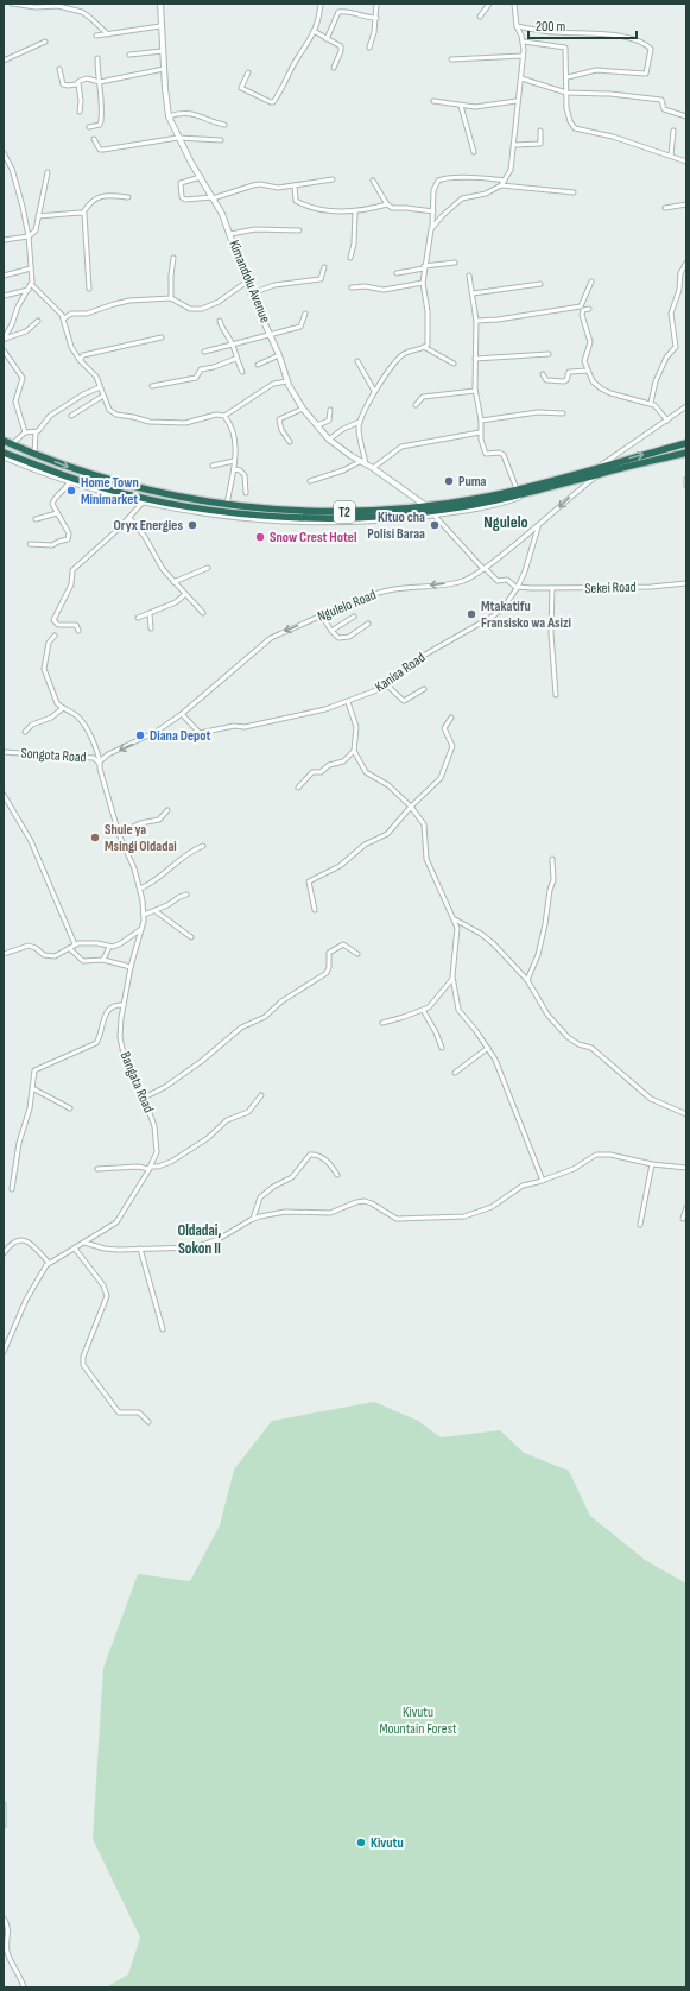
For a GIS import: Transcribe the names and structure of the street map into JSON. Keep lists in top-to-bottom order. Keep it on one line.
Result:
{"streets":{"highway":["T2"],"street":["Kimandolu Avenue","Sekei Road","Ngulelo Road","Kanisa Road","Songota Road","Bangata Road"]},"crossings":[["Kimandolu Avenue","T2"],["T2","Ngulelo Road"],["Sekei Road","Ngulelo Road"],["Sekei Road","Kanisa Road"],["Ngulelo Road","Kanisa Road"],["Ngulelo Road","Songota Road"],["Ngulelo Road","Bangata Road"],["Songota Road","Bangata Road"]],"one_way":["Ngulelo Road"],"districts":["Ngulelo","Oldadai, Sokon II"],"parks":["Kivutu Mountain Forest"],"places":["Puma","Home Town Minimarket","Oryx Energies","Kituo cha Polisi Baraa","Snow Crest Hotel","Mtakatifu Fransisko wa Asizi","Diana Depot","Shule ya Msingi Oldadai","Kivutu"],"scale_bar":"200 m"}
